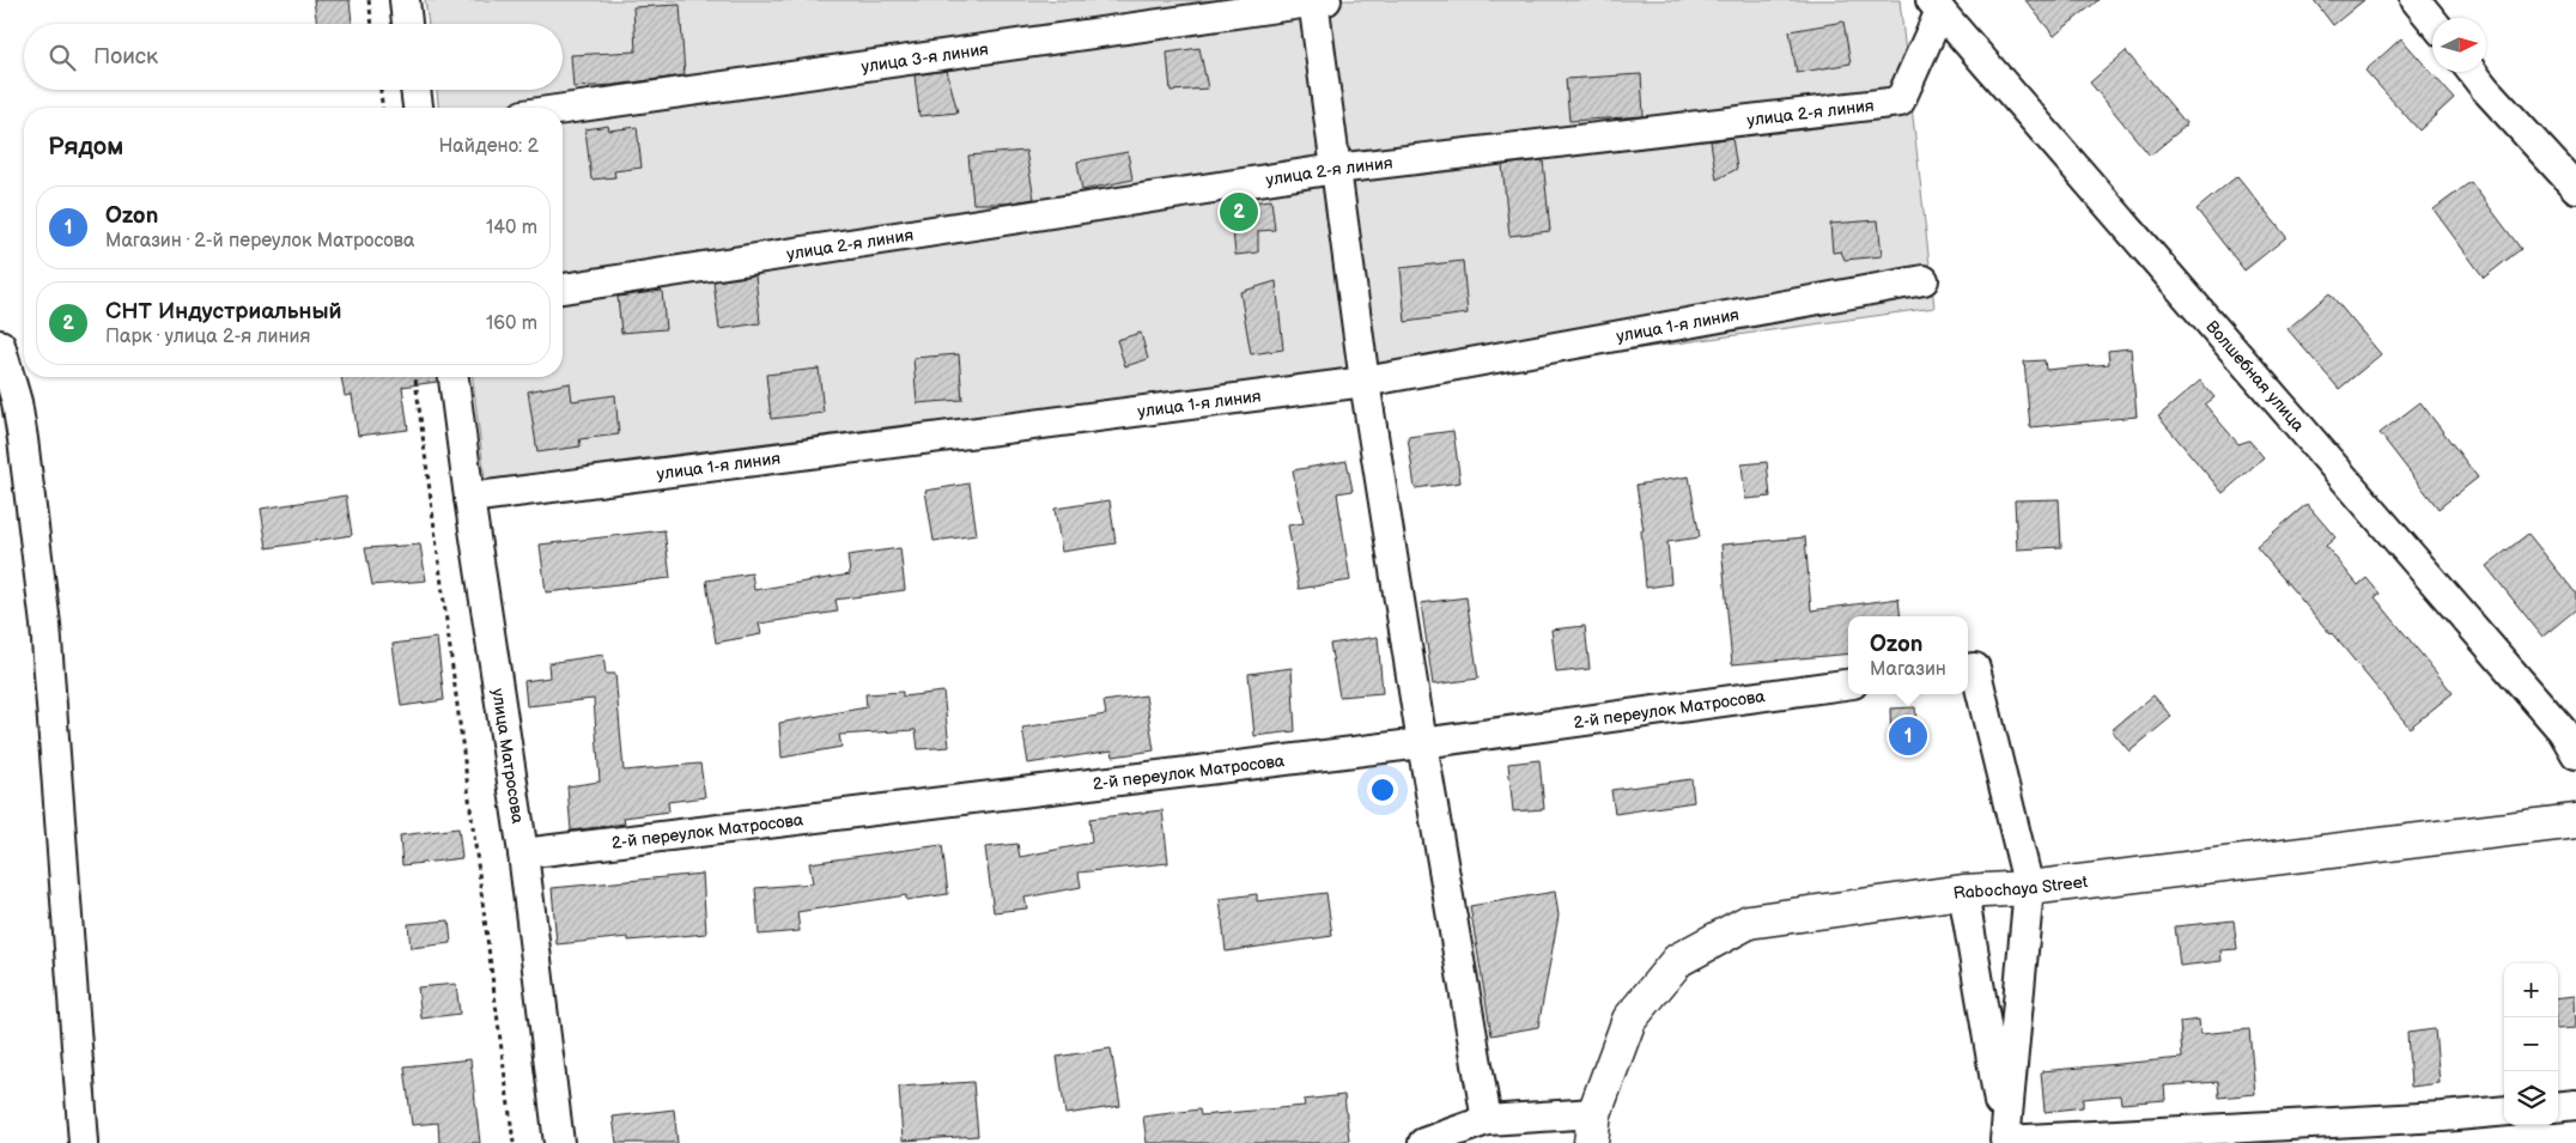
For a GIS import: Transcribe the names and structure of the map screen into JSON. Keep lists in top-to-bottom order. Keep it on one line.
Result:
{"streets":{"main road":["Rabochaya Street"],"street":["улица 3-я линия","улица 2-я линия","улица 1-я линия","Волшебная улица","2-й переулок Матросова","улица Матросова"]},"crossings":[["улица 2-я линия","Волшебная улица"],["улица 1-я линия","улица Матросова"],["2-й переулок Матросова","улица Матросова"]],"north":"right","page":{"search":"Поиск","heading":["Рядом","Найдено: 2"],"list":[{"mark":"1","name":"Ozon","note":"Магазин · 2-й переулок Матросова","value":"140 m"},{"mark":"2","name":"СНТ Индустриальный","note":"Парк · улица 2-я линия","value":"160 m"}],"pins":["2","1"],"popup":["Ozon","Магазин"],"map_buttons":["+","−"]}}
